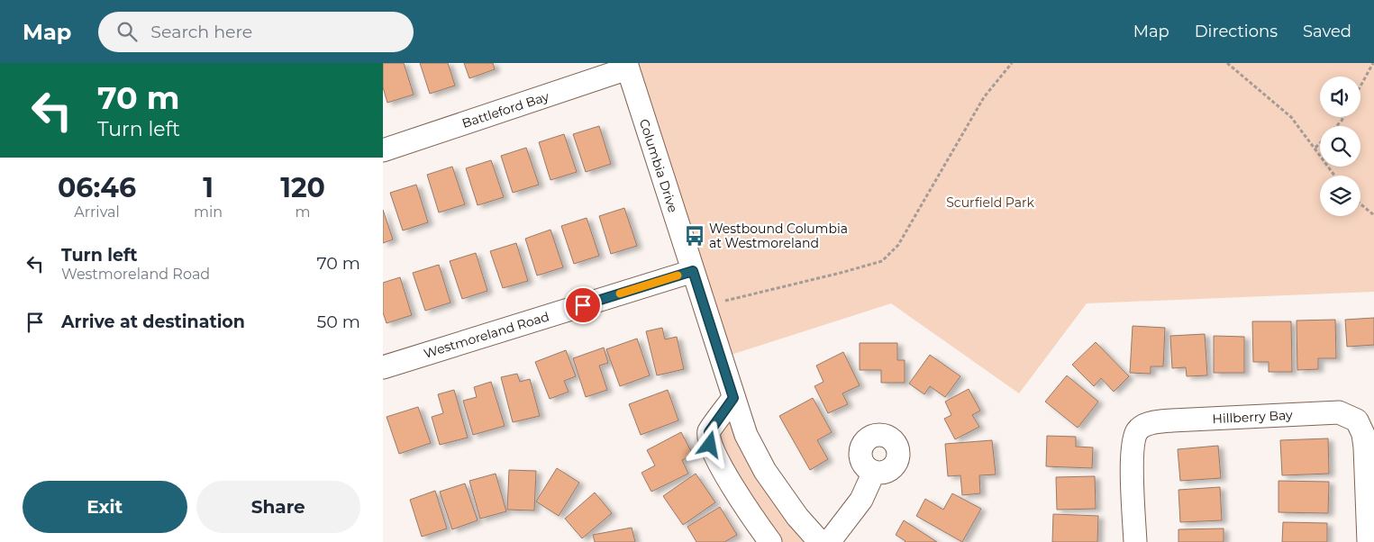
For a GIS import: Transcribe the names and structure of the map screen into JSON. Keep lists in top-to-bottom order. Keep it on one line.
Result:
{"streets":{"street":["Battleford Bay","Columbia Drive","Westmoreland Road","Hillberry Bay"]},"crossings":[["Battleford Bay","Columbia Drive"],["Columbia Drive","Westmoreland Road"]],"parks":["Scurfield Park"],"places":{"bus stop":["Westbound Columbia at Westmoreland"]},"page":{"header":"Map","search":"Search here","nav":["Map","Directions","Saved"],"turn":["70 m","Turn left"],"eta":["06:46","Arrival","1","min","120","m"],"list":[{"name":"Turn left","note":"Westmoreland Road","value":"70 m"},{"name":"Arrive at destination","value":"50 m"}],"buttons":["Exit","Share"]}}
